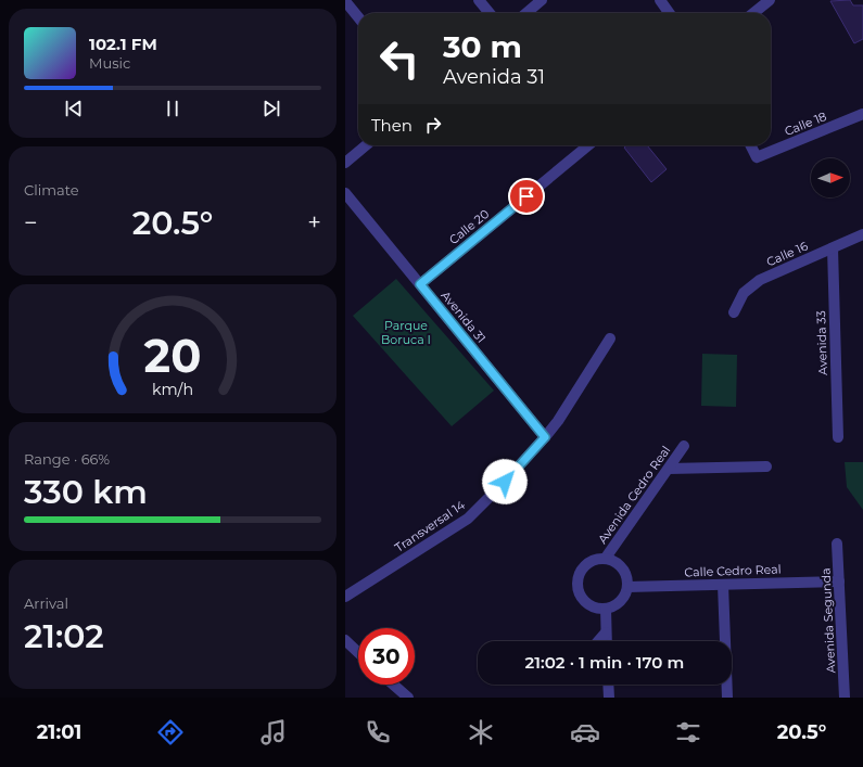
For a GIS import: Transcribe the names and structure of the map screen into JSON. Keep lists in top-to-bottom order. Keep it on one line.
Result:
{"streets":{"street":["Calle 18","Calle 20","Calle 16","Avenida 31","Avenida 33","Avenida Cedro Real","Transversal 14","Calle Cedro Real","Avenida Segunda"]},"crossings":[["Calle 20","Avenida 31"],["Calle 16","Avenida 33"],["Avenida 31","Transversal 14"],["Avenida Cedro Real","Calle Cedro Real"],["Calle Cedro Real","Avenida Segunda"]],"parks":["Parque Boruca I"],"north":"right","page":{"turn":["30 m","Avenida 31"],"song":["102.1 FM","Music"],"then":"Then","tile":["Climate",["Range · 66%","330 km"],["Arrival","21:02"]],"heat":["−","20.5°","+"],"limit":"30","trip":"21:02 · 1 min · 170 m","tabs":["21:01","20.5°"],"gauge":["20","km/h"]}}
